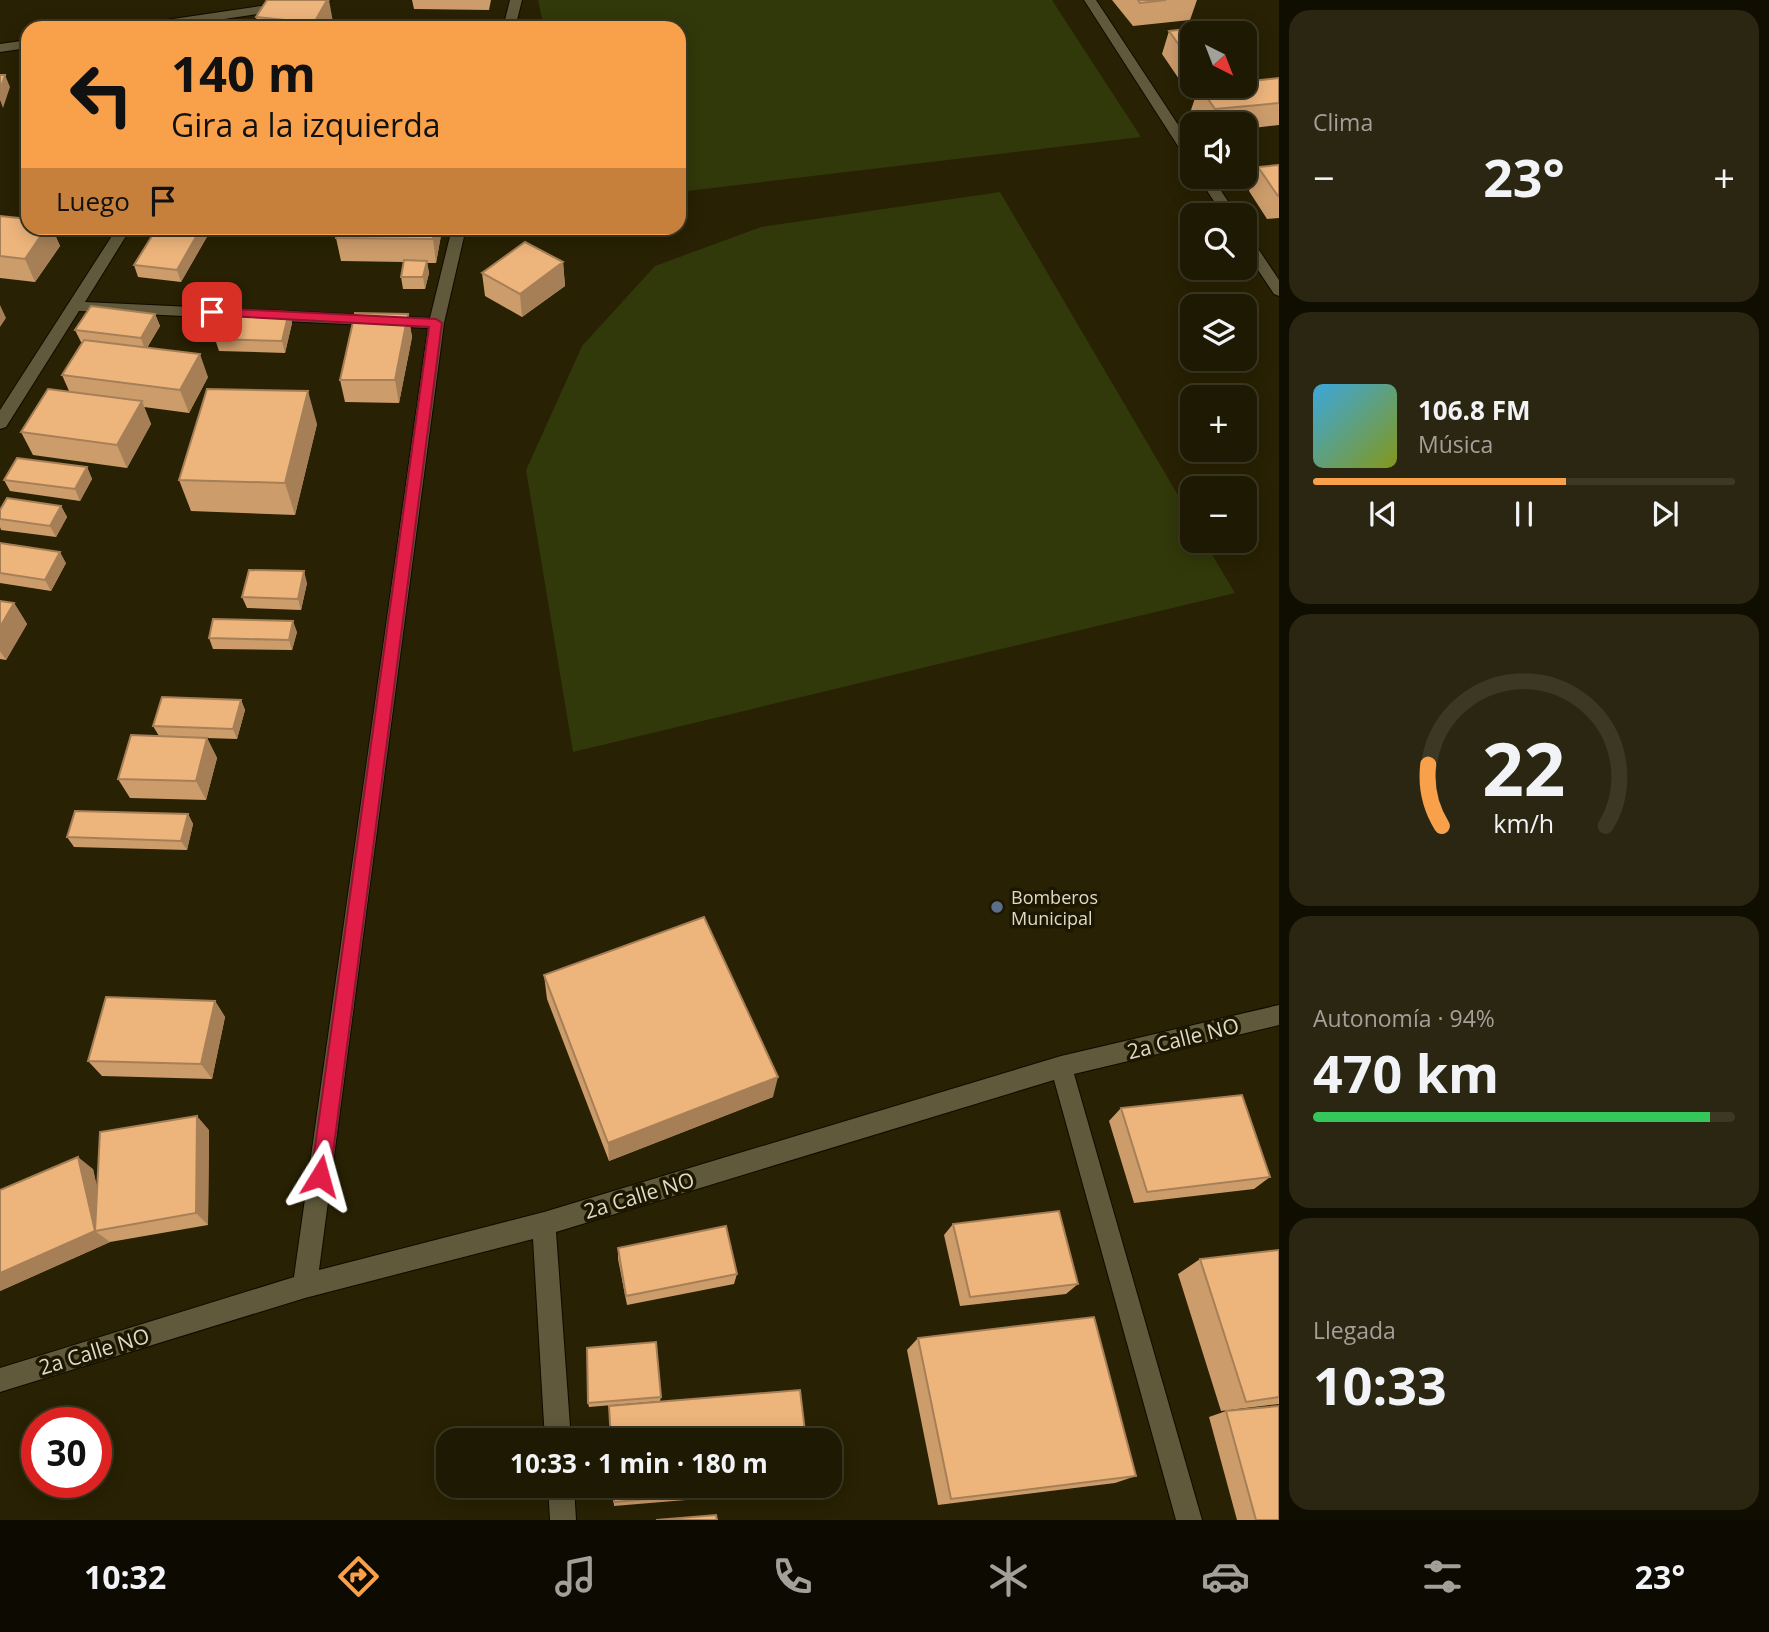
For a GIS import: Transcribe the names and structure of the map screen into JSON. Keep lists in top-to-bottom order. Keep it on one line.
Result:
{"streets":{"street":["2a Calle NO"]},"places":["Bomberos Municipal"],"north":"bottom right","page":{"tile":["Clima",["Autonomía · 94%","470 km"],["Llegada","10:33"]],"map_buttons":["+","−"],"turn":["140 m","Gira a la izquierda"],"heat":["−","23°","+"],"then":"Luego","song":["106.8 FM","Música"],"limit":"30","trip":"10:33 · 1 min · 180 m","tabs":["10:32","23°"],"gauge":["22","km/h"]}}
